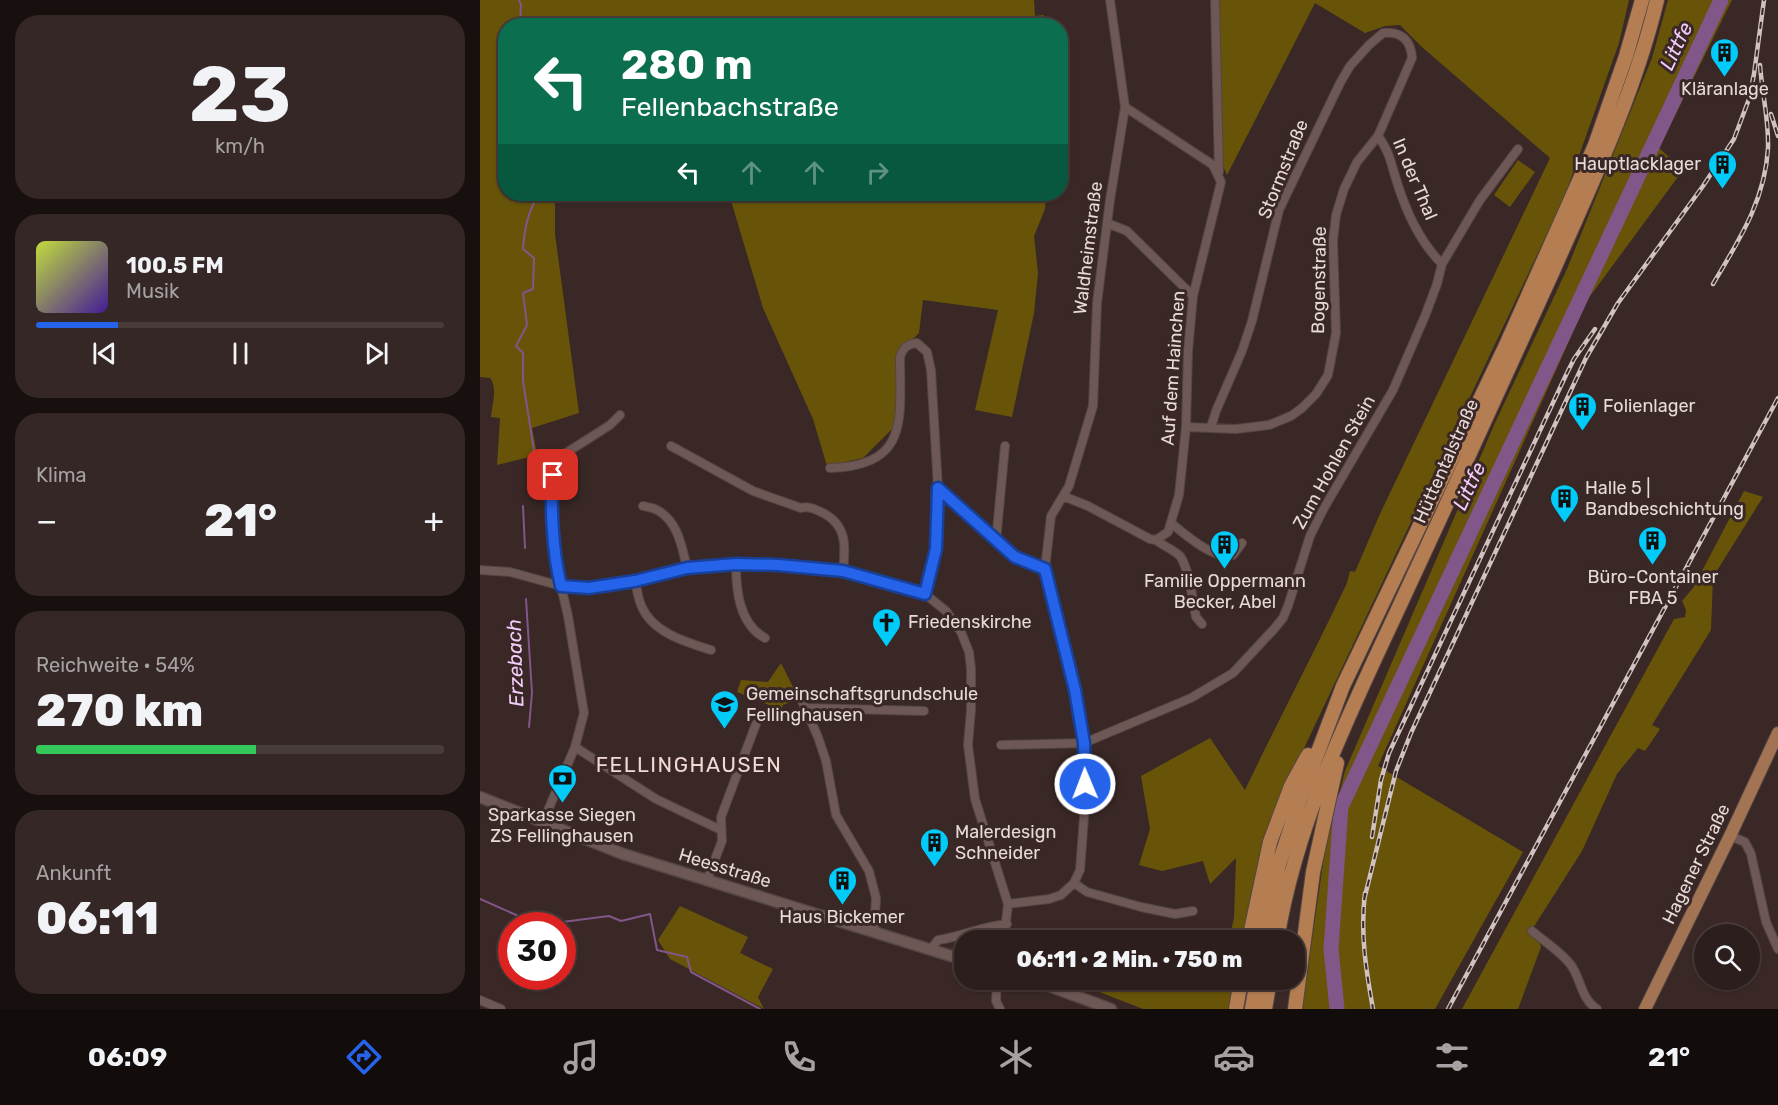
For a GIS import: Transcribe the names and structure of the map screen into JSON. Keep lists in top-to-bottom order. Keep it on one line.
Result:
{"streets":{"highway":["Hüttentalstraße"],"main road":["Hagener Straße","Heesstraße"],"street":["Stormstraße","In der Thal","Waldheimstraße","Bogenstraße","Auf dem Hainchen","Zum Hohlen Stein"]},"crossings":[["Stormstraße","Bogenstraße"],["In der Thal","Bogenstraße"],["In der Thal","Zum Hohlen Stein"],["Bogenstraße","Auf dem Hainchen"]],"districts":["FELLINGHAUSEN"],"water":["Littfe","Erzebach"],"places":{"building":["Kläranlage","Hauptlacklager","Folienlager","Halle 5 | Bandbeschichtung","Büro-Container FBA 5","Familie Oppermann Becker, Abel","Malerdesign Schneider","Haus Bickemer"],"church":["Friedenskirche"],"school or university":["Gemeinschaftsgrundschule Fellinghausen"],"bank":["Sparkasse Siegen ZS Fellinghausen"]},"page":{"tile":[["23","km/h"],"Klima",["Reichweite · 54%","270 km"],["Ankunft","06:11"]],"turn":["280 m","Fellenbachstraße"],"song":["100.5 FM","Musik"],"heat":["−","21°","+"],"limit":"30","trip":"06:11 · 2 Min. · 750 m","tabs":["06:09","21°"]}}
